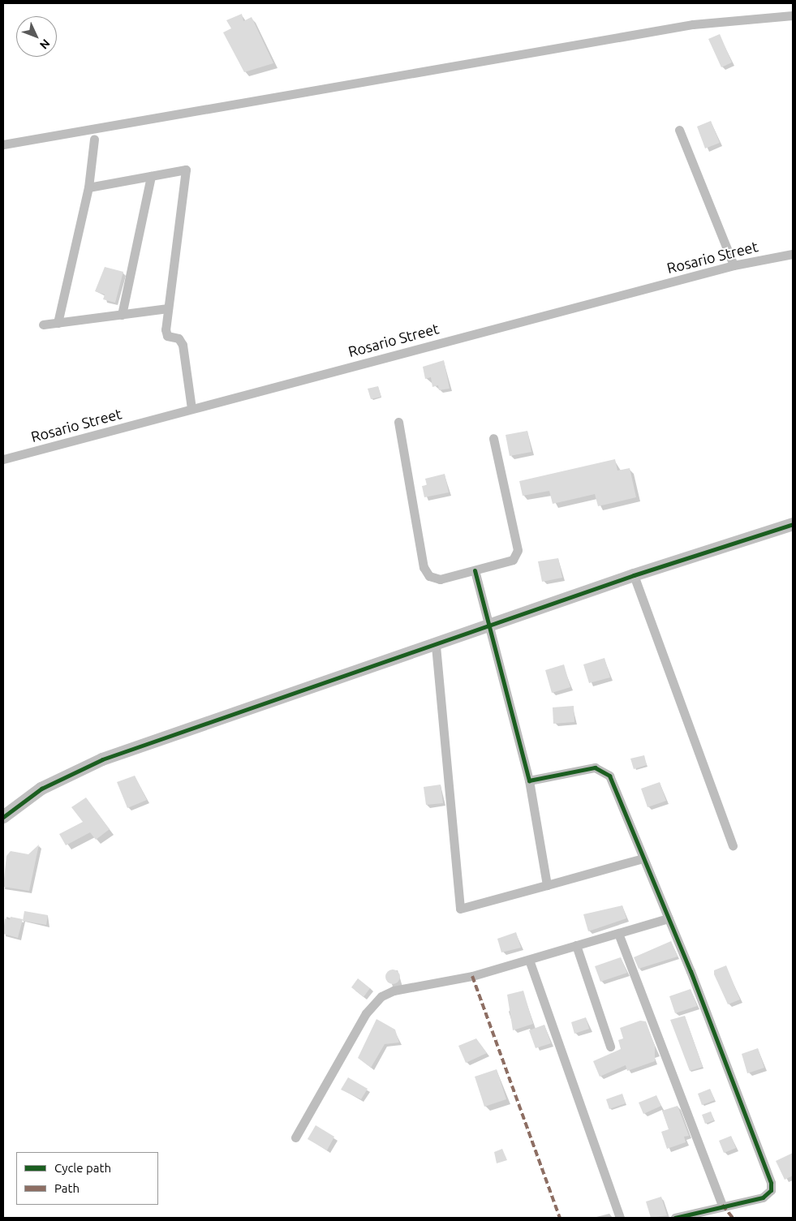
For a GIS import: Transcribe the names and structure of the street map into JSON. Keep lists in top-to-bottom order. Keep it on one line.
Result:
{"streets":{"street":["Rosario Street"]},"legend":["Cycle path","Path"],"north":"bottom right"}
